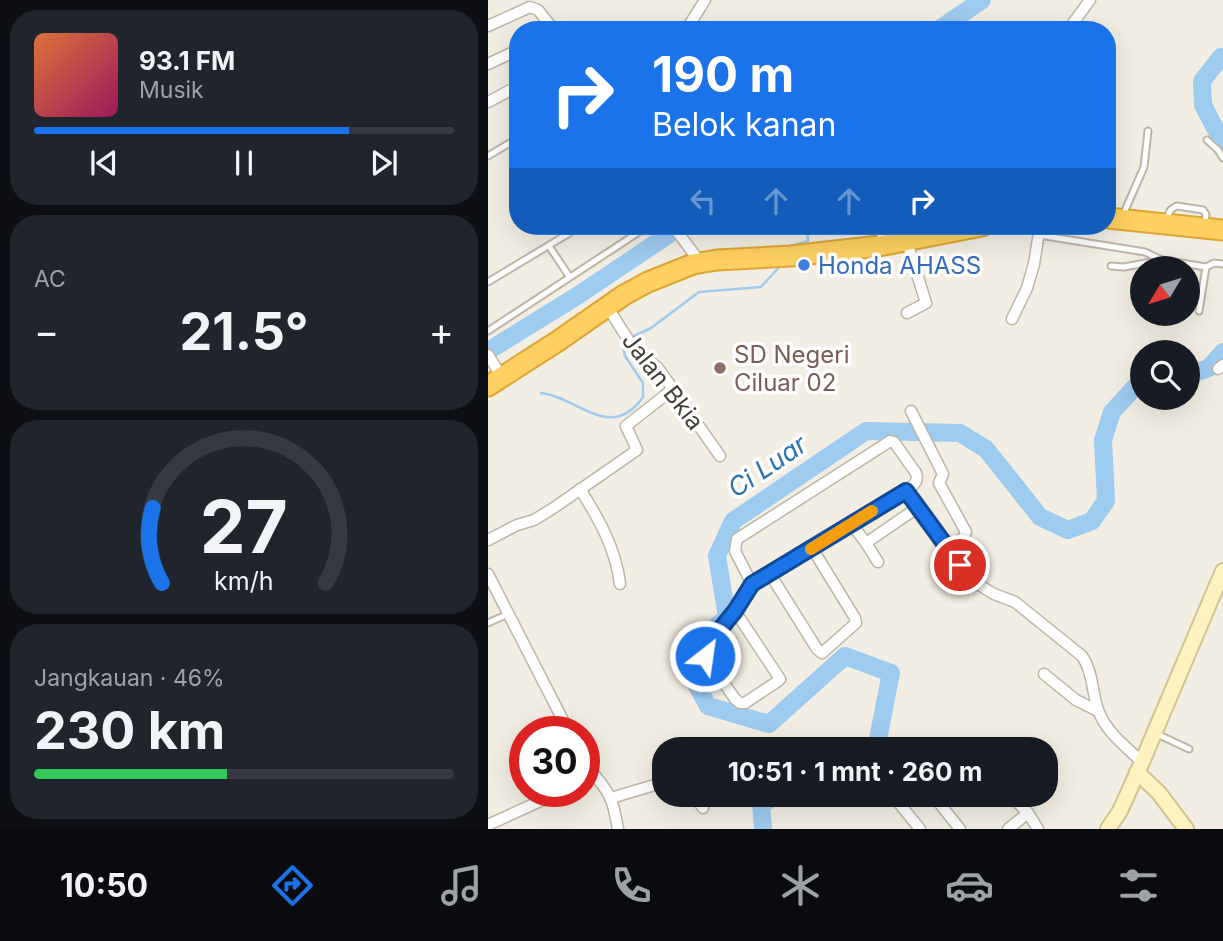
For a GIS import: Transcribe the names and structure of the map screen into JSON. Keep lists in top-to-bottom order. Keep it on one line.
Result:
{"streets":{"street":["Jalan Bkia"]},"water":["Ci Luar"],"places":["Honda AHASS","SD Negeri Ciluar 02"],"north":"bottom left","page":{"turn":["190 m","Belok kanan"],"song":["93.1 FM","Musik"],"tile":["AC",["Jangkauan · 46%","230 km"]],"heat":["−","21.5°","+"],"limit":"30","trip":"10:51 · 1 mnt · 260 m","tabs":"10:50","gauge":["27","km/h"]}}
